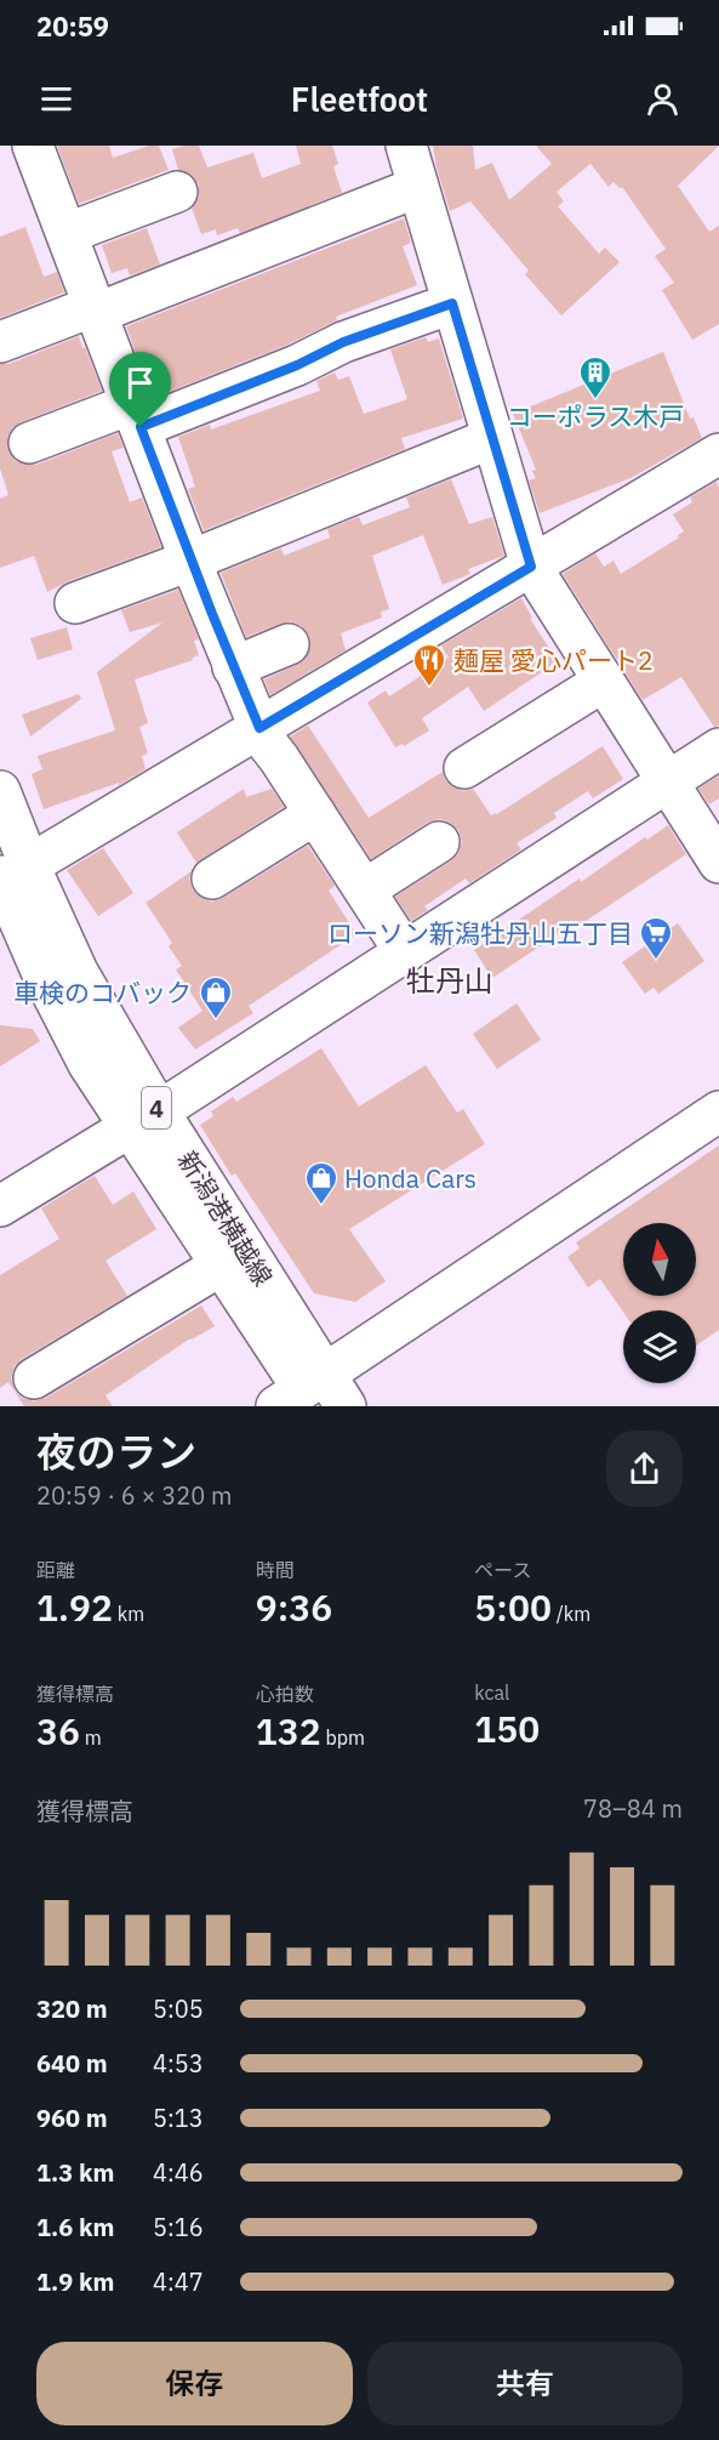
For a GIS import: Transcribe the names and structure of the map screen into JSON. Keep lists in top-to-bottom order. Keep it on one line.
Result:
{"streets":{"street":["4","新潟港横越線"]},"districts":["牡丹山"],"places":{"building":["コーポラス木戸"],"restaurant":["麺屋 愛心パート2"],"supermarket":["ローソン新潟牡丹山五丁目"],"shop":["車検のコバック","Honda Cars"]},"north":"top","page":{"status":"20:59","header":"Fleetfoot","heading":["夜のラン","20:59 · 6 × 320 m"],"stats":[["距離","1.92 km"],["時間","9:36"],["ペース","5:00 /km"],["獲得標高","36 m"],["心拍数","132 bpm"],["kcal","150"]],"chart":["獲得標高","78–84 m"],"list":[{"name":"320 m","note":"5:05"},{"name":"640 m","note":"4:53"},{"name":"960 m","note":"5:13"},{"name":"1.3 km","note":"4:46"},{"name":"1.6 km","note":"5:16"},{"name":"1.9 km","note":"4:47"}],"buttons":["保存","共有"]}}
